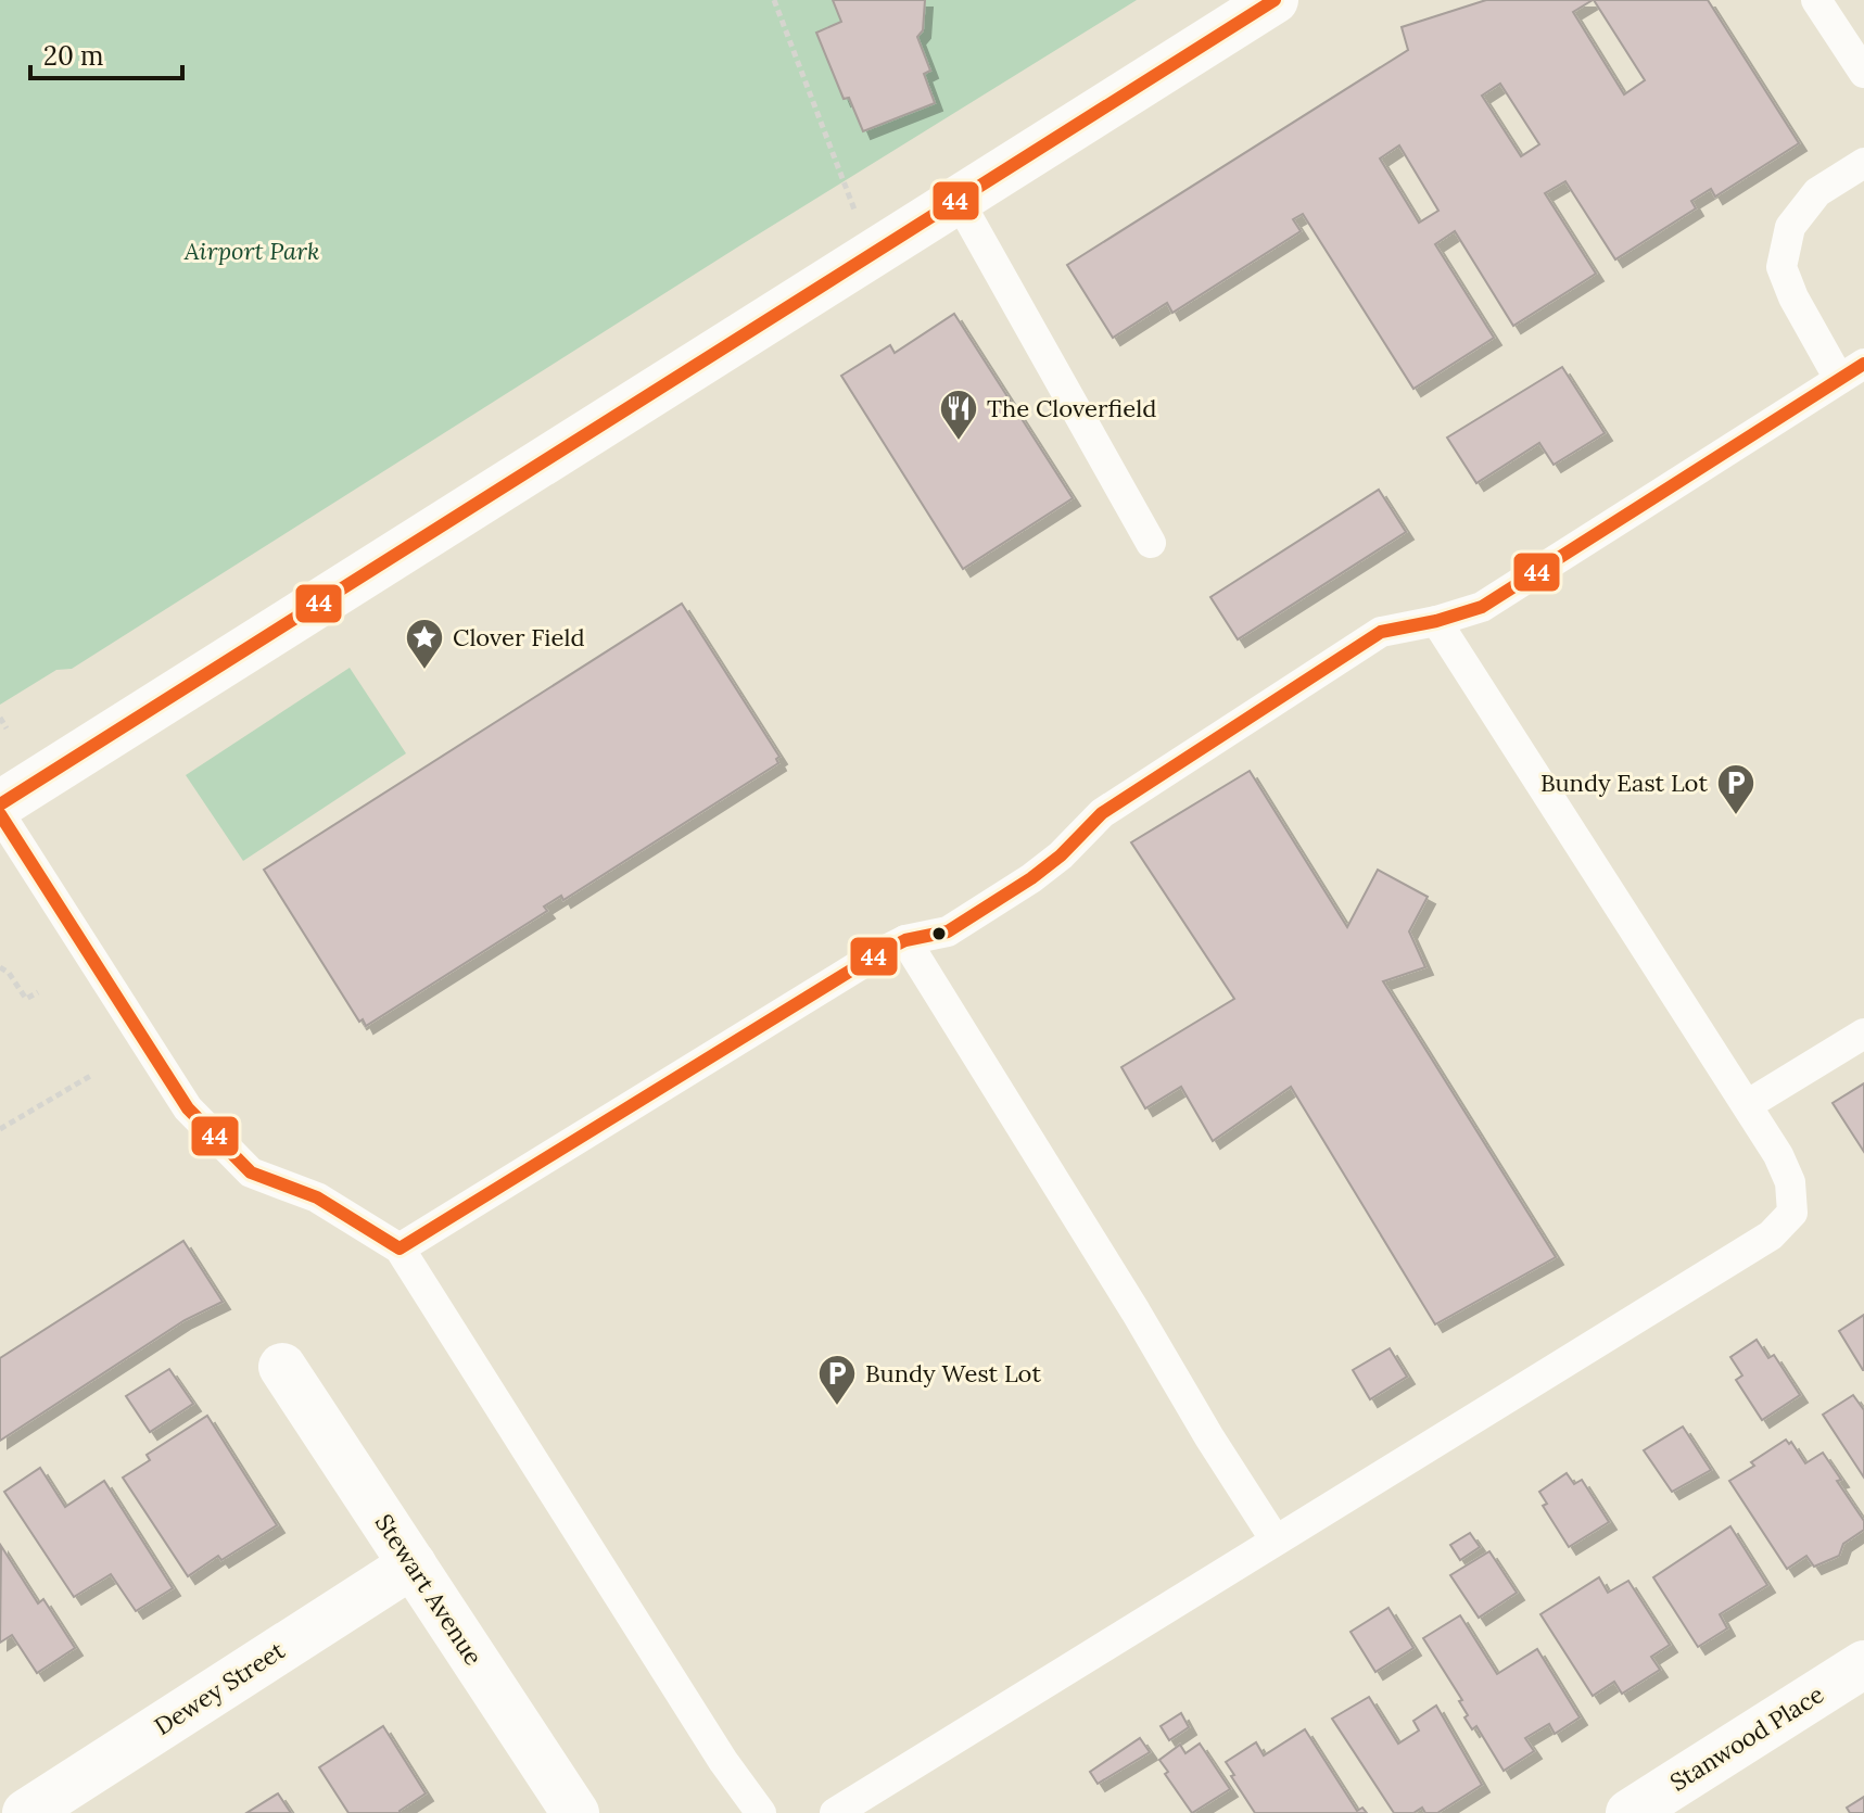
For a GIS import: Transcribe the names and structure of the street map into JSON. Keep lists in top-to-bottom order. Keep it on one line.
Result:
{"streets":{"street":["Stewart Avenue","Dewey Street","Stanwood Place"]},"crossings":[["Stewart Avenue","Dewey Street"]],"parks":["Airport Park"],"places":{"restaurant":["The Cloverfield"],"place":["Clover Field"],"parking":["Bundy East Lot","Bundy West Lot"]},"lines":["transit line 44"],"scale_bar":"20 m"}
